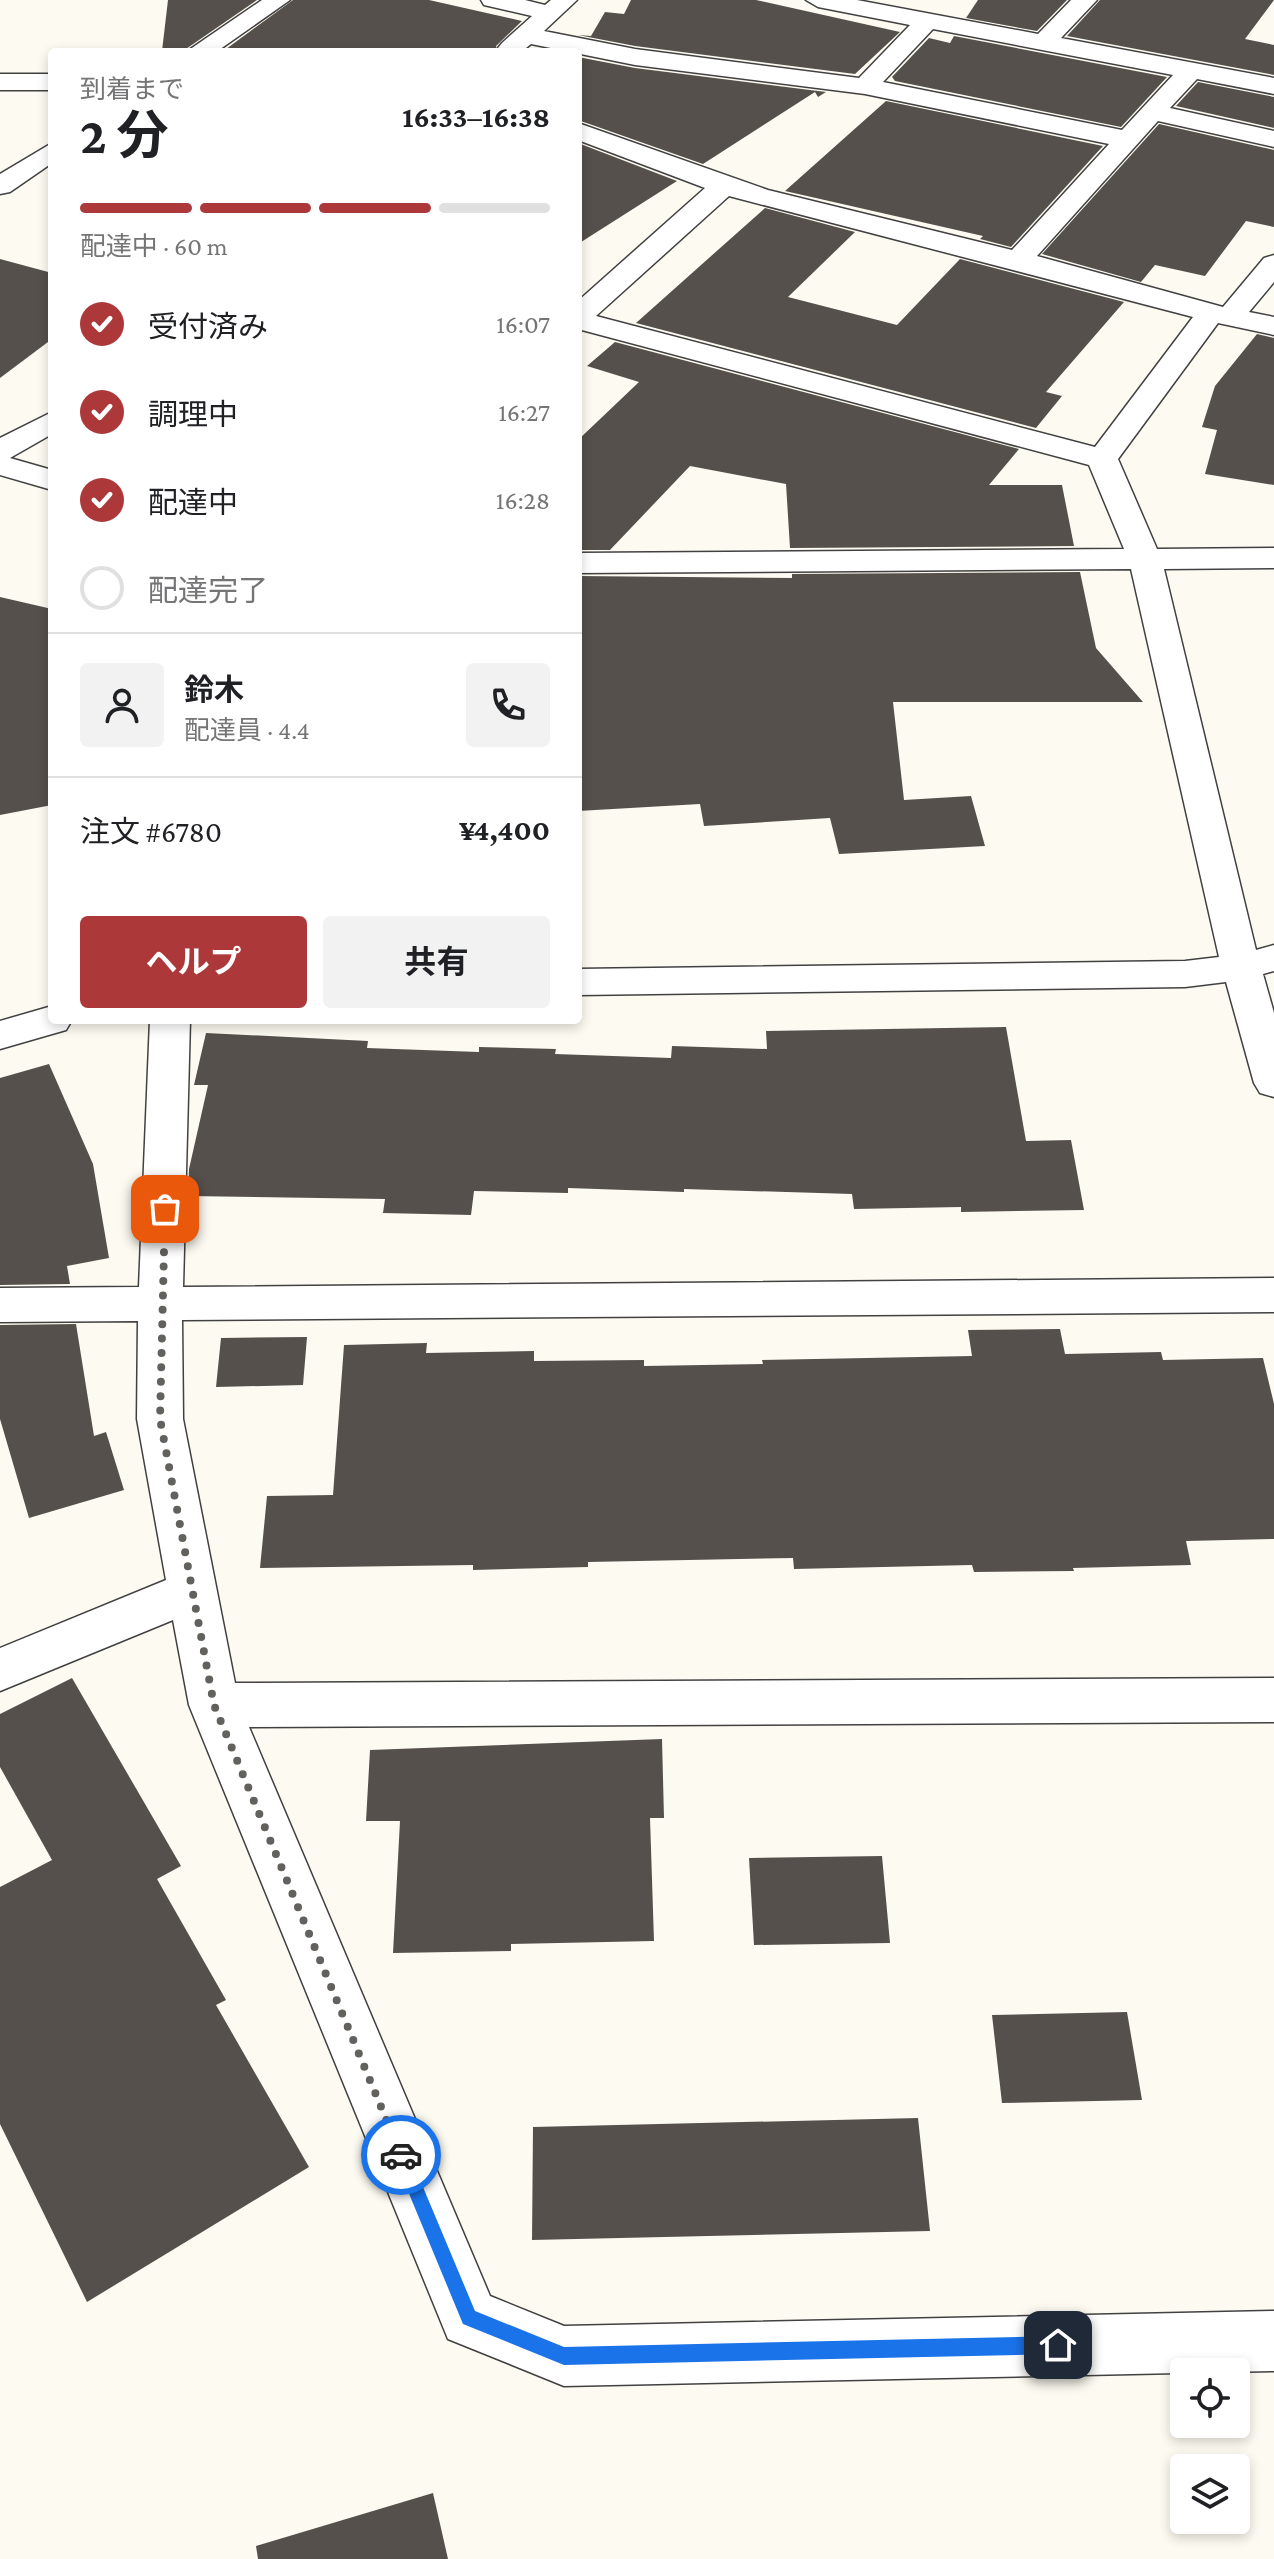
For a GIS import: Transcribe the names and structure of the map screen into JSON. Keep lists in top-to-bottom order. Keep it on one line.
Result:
{"page":{"heading":["2 分","到着まで","16:33–16:38"],"panel":["鈴木","配達員 · 4.4","注文 #6780","¥4,400"],"bar":"配達中 · 60 m","list":[["受付済み","16:07"],["調理中","16:27"],["配達中","16:28"],"配達完了"],"buttons":["ヘルプ","共有"]}}
